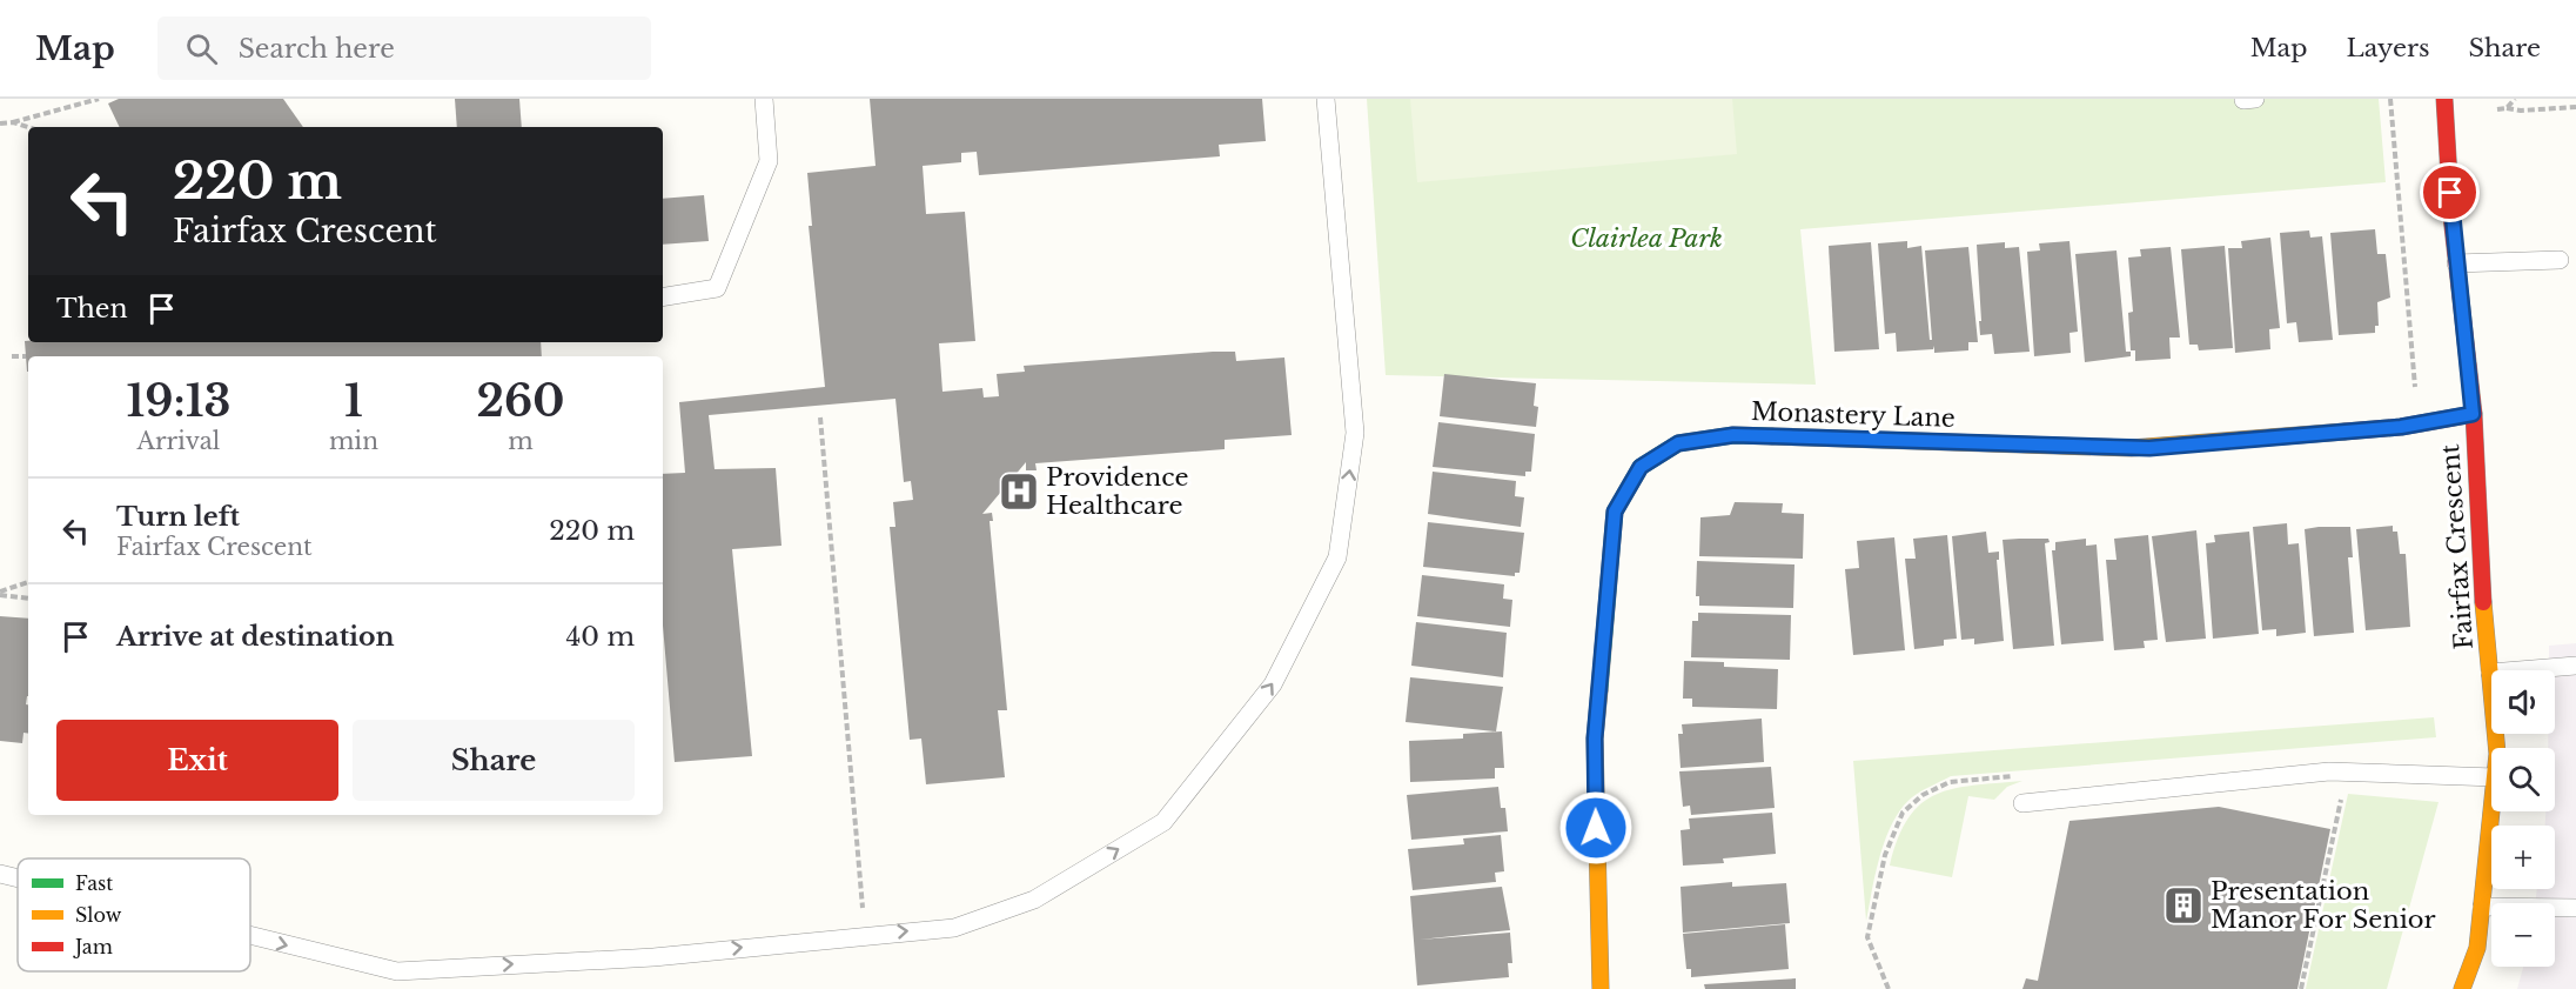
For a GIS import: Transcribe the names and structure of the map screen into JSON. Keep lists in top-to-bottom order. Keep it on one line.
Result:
{"streets":{"street":["Monastery Lane","Fairfax Crescent"]},"crossings":[["Monastery Lane","Fairfax Crescent"]],"parks":["Clairlea Park"],"places":{"hospital":["Providence Healthcare"],"building":["Presentation Manor For Senior"]},"legend":["Fast","Slow","Jam"],"page":{"header":"Map","search":"Search here","nav":["Map","Layers","Share"],"turn":["220 m","Fairfax Crescent"],"then":"Then","eta":["19:13","Arrival","1","min","260","m"],"list":[{"name":"Turn left","note":"Fairfax Crescent","value":"220 m"},{"name":"Arrive at destination","value":"40 m"}],"map_buttons":["+","−"],"buttons":["Exit","Share"]}}
